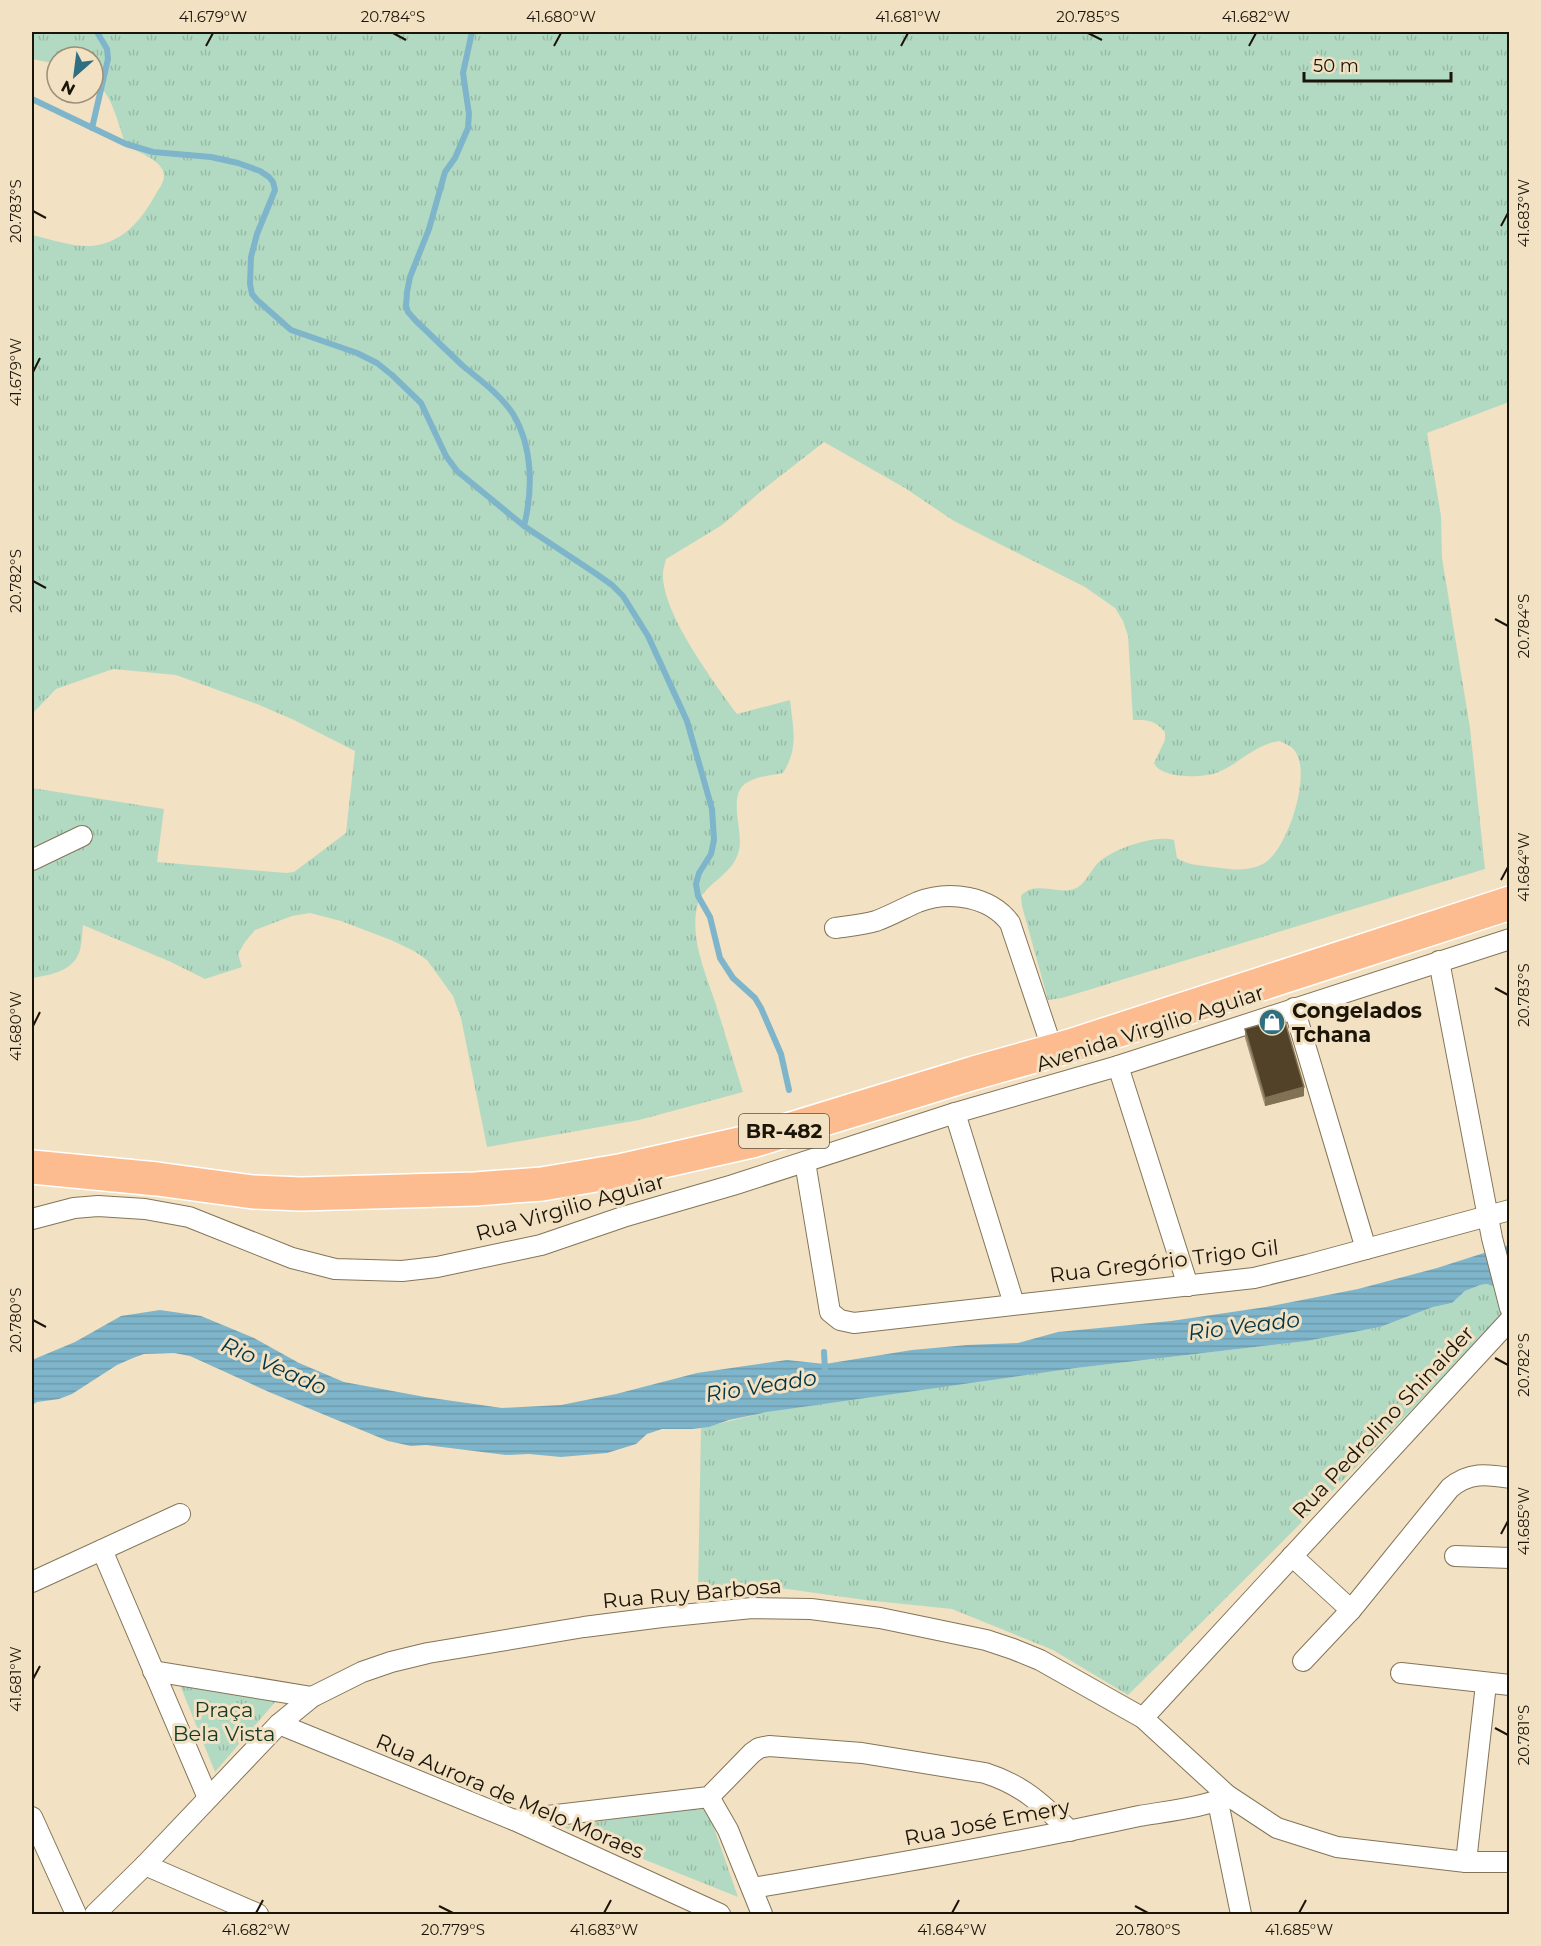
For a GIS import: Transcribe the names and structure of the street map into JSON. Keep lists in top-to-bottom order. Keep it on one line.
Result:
{"streets":{"highway":["BR-482"],"street":["Avenida Virgilio Aguiar","Rua Virgilio Aguiar","Rua Gregório Trigo Gil","Rua Pedrolino Shinaider","Rua Ruy Barbosa","Rua Aurora de Melo Moraes","Rua José Emery"]},"crossings":[["Avenida Virgilio Aguiar","Rua Virgilio Aguiar"],["Avenida Virgilio Aguiar","Rua Gregório Trigo Gil"],["Rua Virgilio Aguiar","Rua Gregório Trigo Gil"],["Rua Pedrolino Shinaider","Rua Ruy Barbosa"],["Rua Ruy Barbosa","Rua Aurora de Melo Moraes"],["Rua Ruy Barbosa","Rua José Emery"]],"water":["Rio Veado"],"parks":["Praça Bela Vista"],"places":{"shop":["Congelados Tchana"]},"scale_bar":"50 m","north":"bottom left","coordinates":["41.679°W","20.784°S","41.680°W","41.681°W","20.785°S","41.682°W","20.783°S","41.683°W","20.782°S","41.684°W","20.780°S","41.685°W","20.781°S","20.779°S"]}
